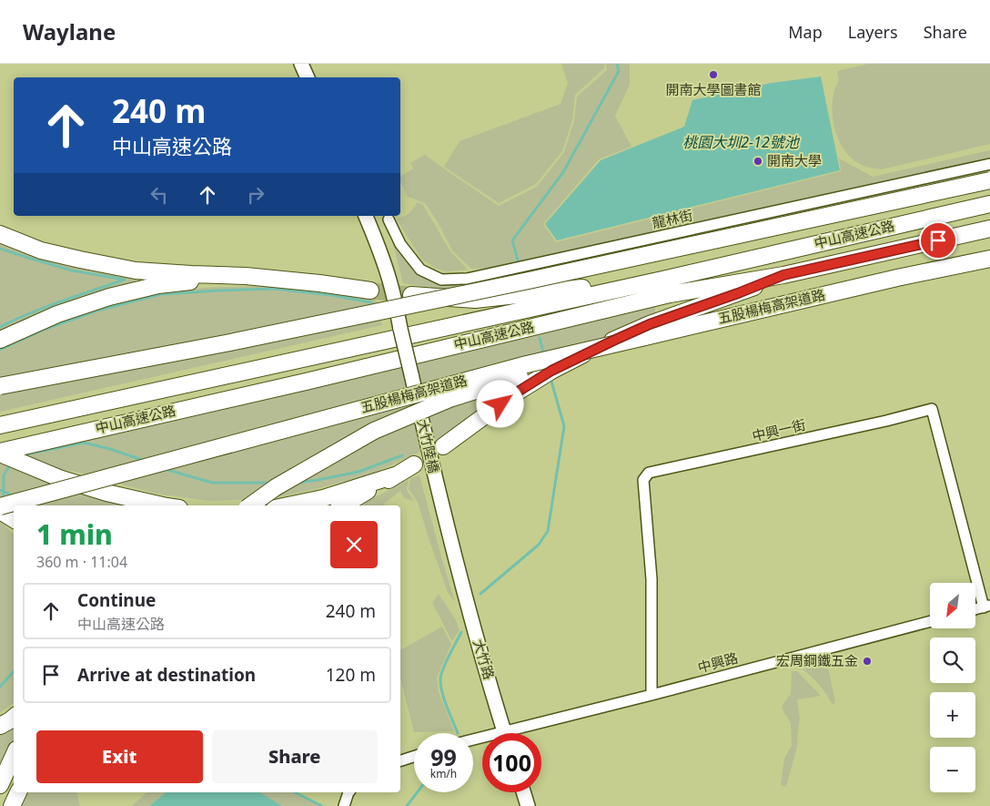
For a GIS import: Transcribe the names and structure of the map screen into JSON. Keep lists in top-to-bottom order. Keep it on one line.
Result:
{"streets":{"highway":["中山高速公路","五股楊梅高架道路"],"main road":["大竹陸橋","大竹路"],"street":["龍林街","中興一街","中興路"]},"crossings":[["中興一街","中興路"],["大竹陸橋","大竹路"]],"water":["桃園大圳2-12號池"],"places":["開南大學圖書館","開南大學","宏周鋼鐵五金"],"north":"bottom left","page":{"header":"Waylane","nav":["Map","Layers","Share"],"turn":["240 m","中山高速公路"],"heading":["1 min","360 m · 11:04"],"map_buttons":["+","−"],"list":[{"name":"Continue","note":"中山高速公路","value":"240 m"},{"name":"Arrive at destination","value":"120 m"}],"buttons":["Exit","Share"],"speed":"99 km/h","limit":"100"}}
